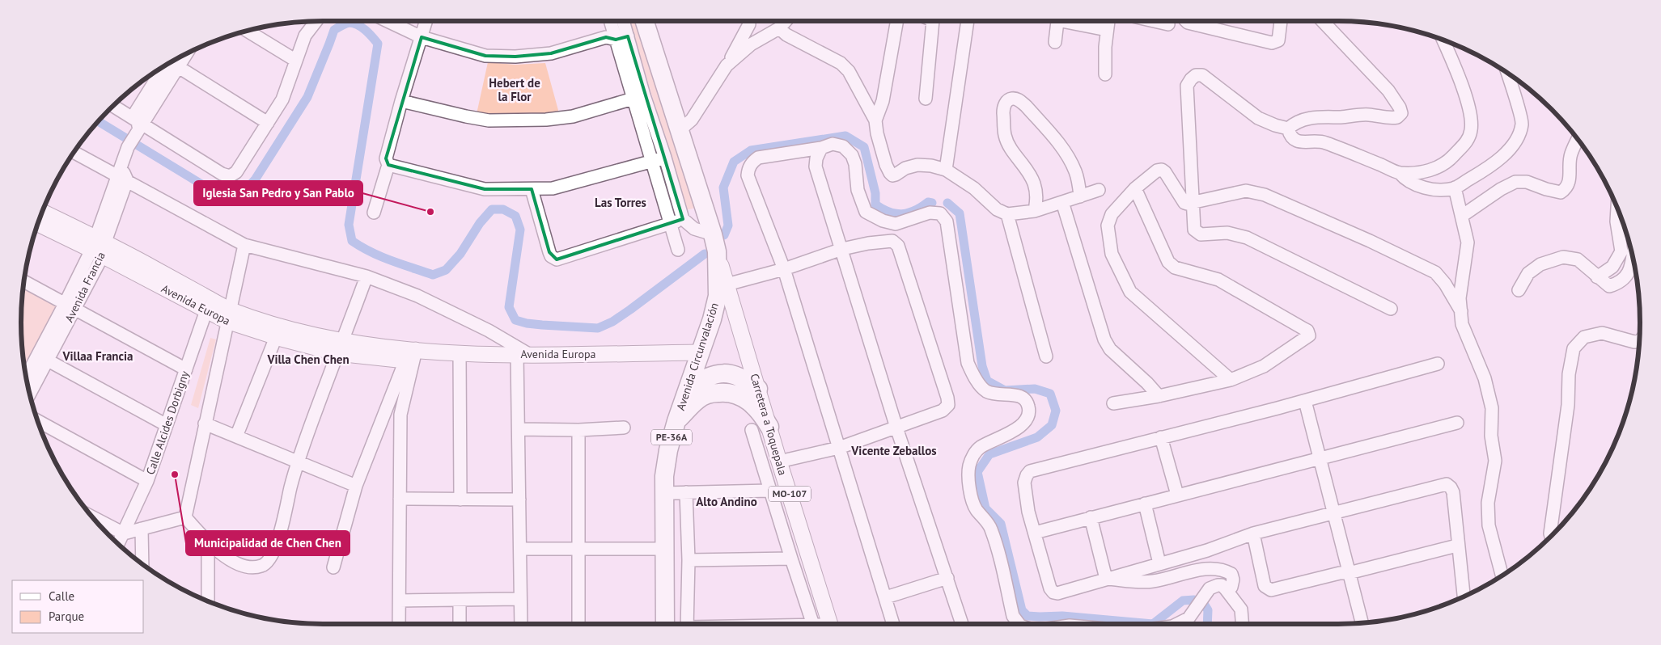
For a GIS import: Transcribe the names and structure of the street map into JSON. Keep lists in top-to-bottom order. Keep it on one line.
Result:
{"streets":{"highway":["Avenida Circunvalación","PE-36A"],"main road":["Avenida Europa","Carretera a Toquepala","MO-107"],"street":["Avenida Francia","Calle Alcides Dorbigny"]},"crossings":[["Avenida Francia","Avenida Europa"],["Avenida Europa","Avenida Circunvalación"],["Avenida Europa","Calle Alcides Dorbigny"],["Avenida Circunvalación","Carretera a Toquepala"]],"districts":["Hebert de la Flor","Las Torres","Villaa Francia","Villa Chen Chen","Vicente Zeballos","Alto Andino"],"places":["Iglesia San Pedro y San Pablo","Municipalidad de Chen Chen"],"legend":["Calle","Parque"]}
